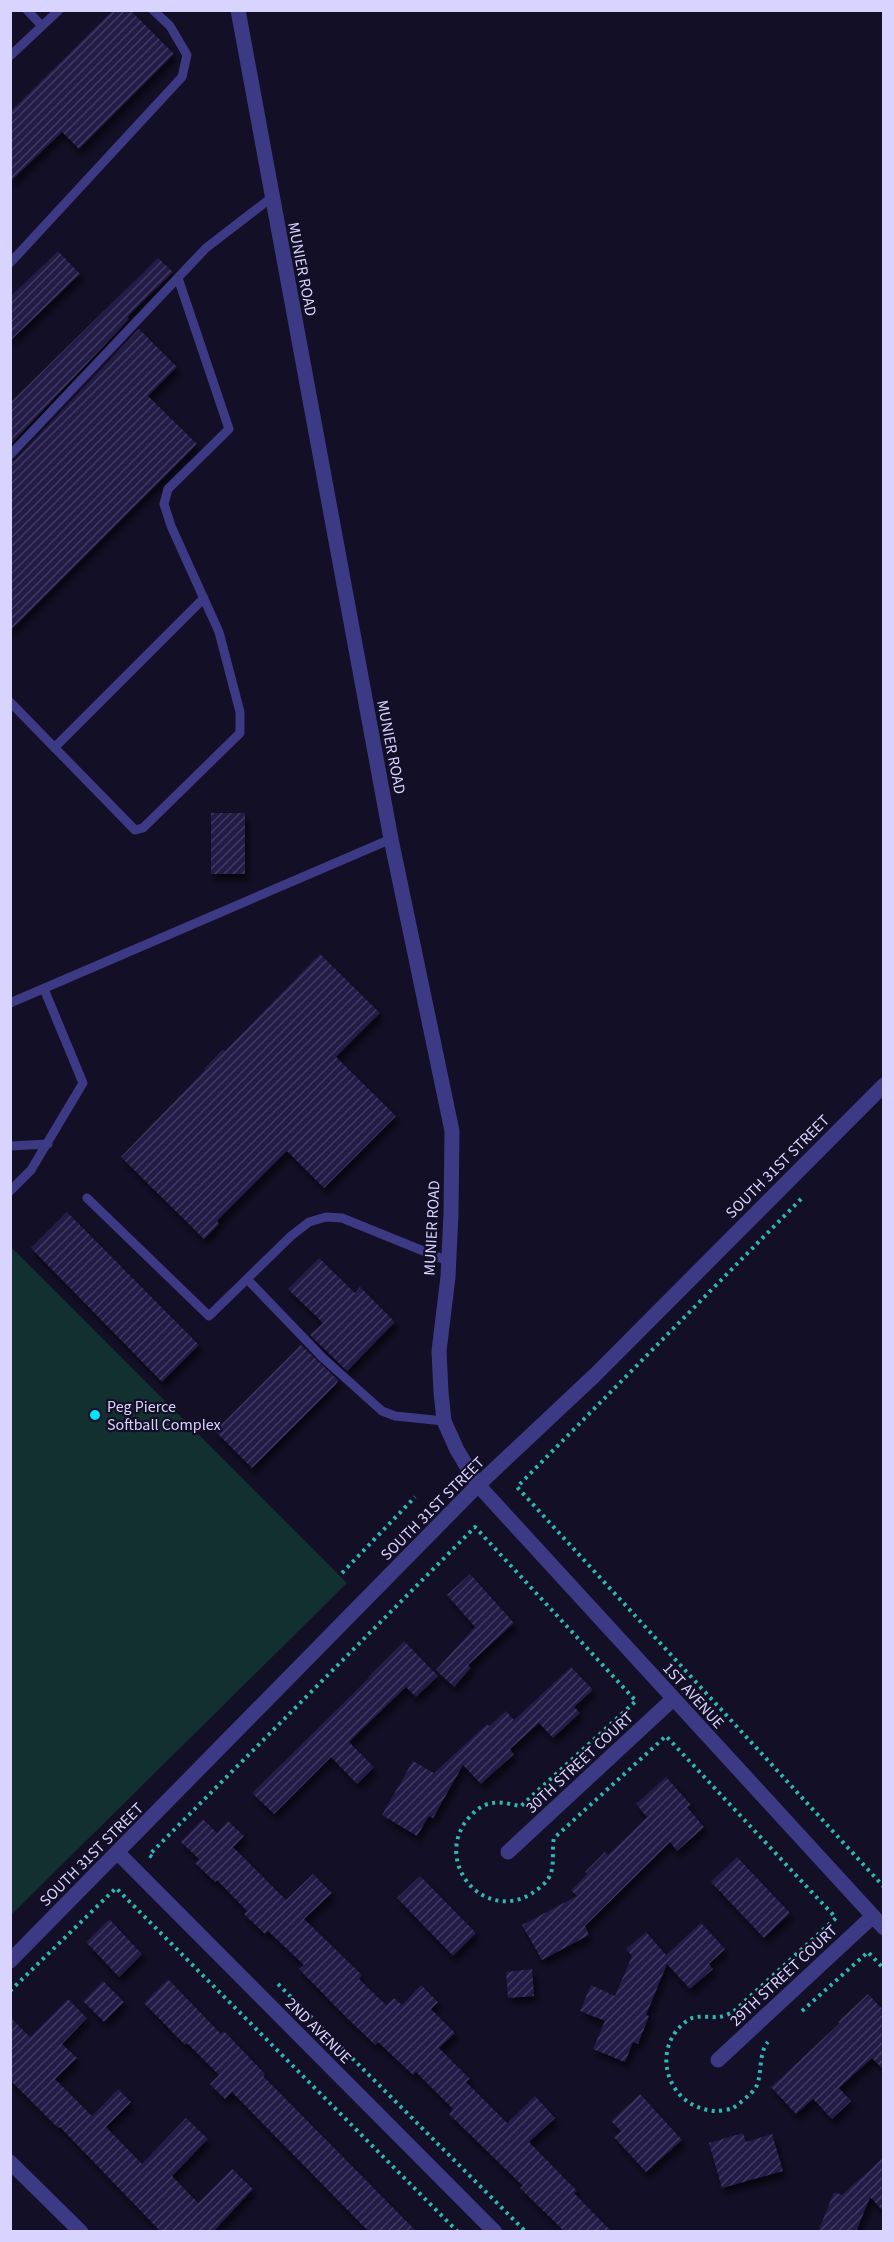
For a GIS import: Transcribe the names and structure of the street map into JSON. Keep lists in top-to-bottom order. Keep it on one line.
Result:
{"streets":{"street":["MUNIER ROAD","SOUTH 31ST STREET","1ST AVENUE","30TH STREET COURT","29TH STREET COURT","2ND AVENUE"]},"crossings":[["MUNIER ROAD","SOUTH 31ST STREET"],["MUNIER ROAD","1ST AVENUE"],["SOUTH 31ST STREET","1ST AVENUE"],["SOUTH 31ST STREET","2ND AVENUE"],["1ST AVENUE","30TH STREET COURT"],["1ST AVENUE","29TH STREET COURT"]],"places":["Peg Pierce Softball Complex"]}
